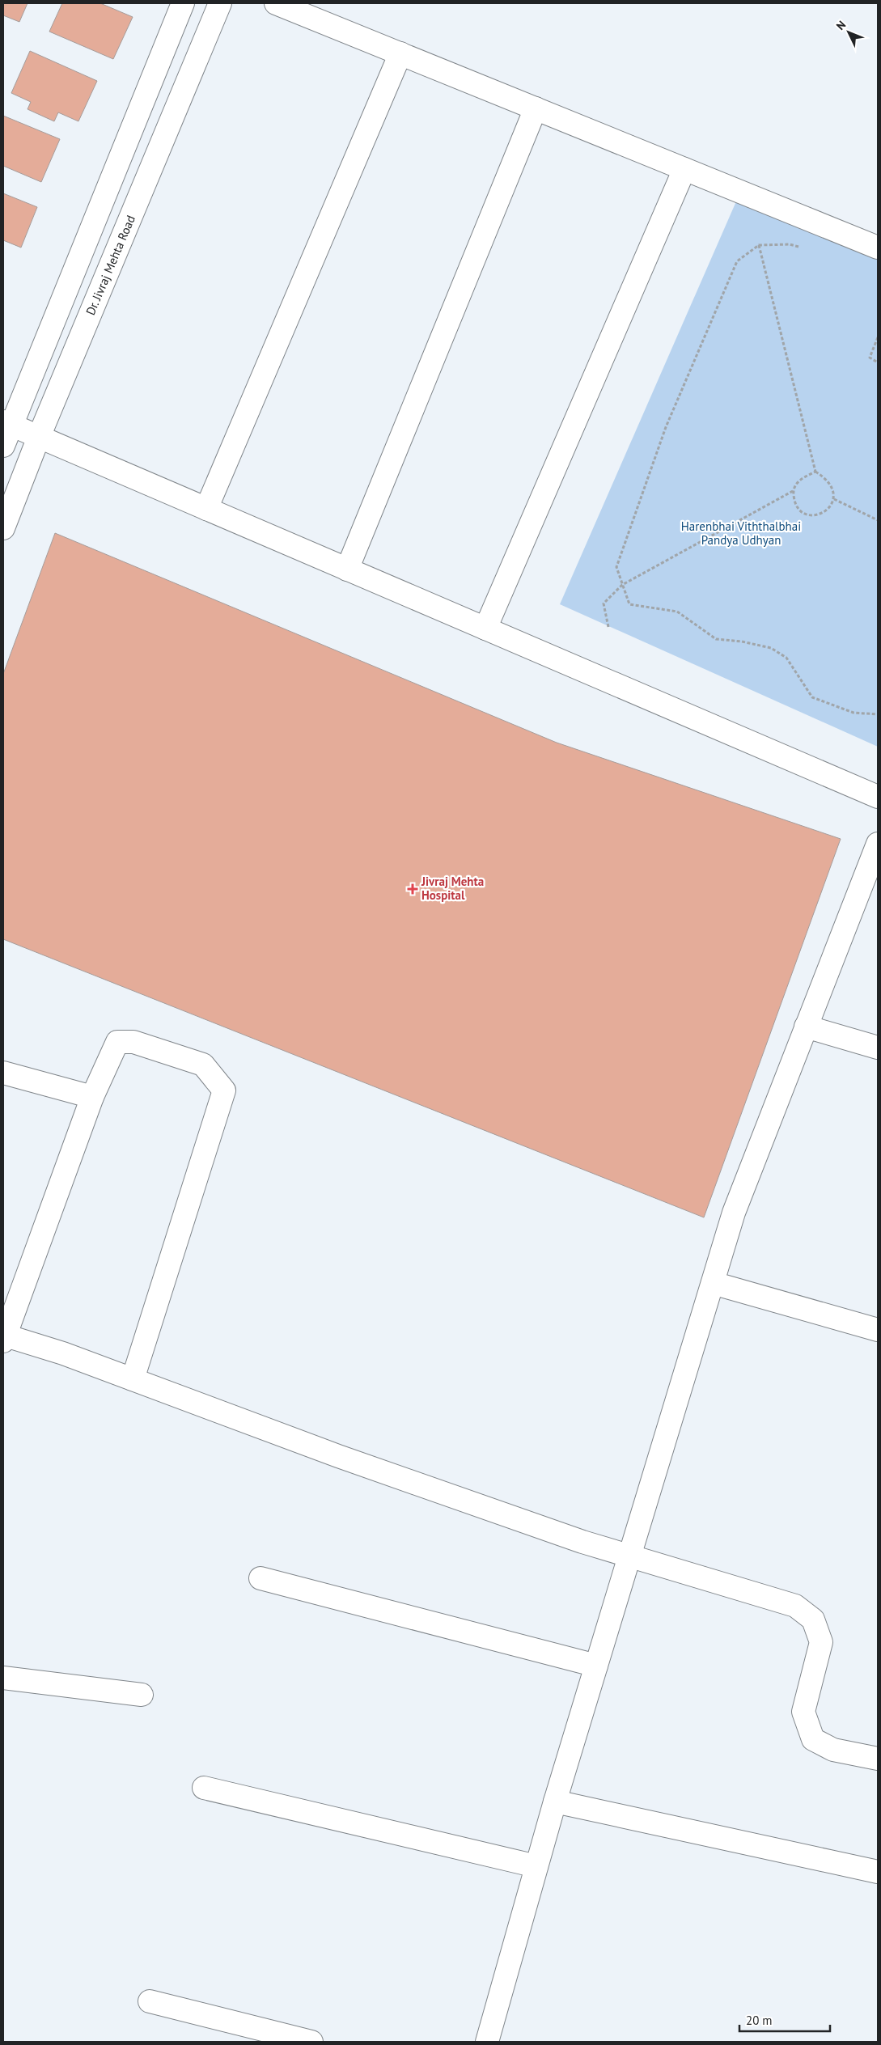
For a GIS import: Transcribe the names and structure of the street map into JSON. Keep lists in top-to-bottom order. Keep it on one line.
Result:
{"streets":{"street":["Dr. Jivraj Mehta Road"]},"parks":["Harenbhai Viththalbhai Pandya Udhyan"],"places":{"health":["Jivraj Mehta Hospital"]},"scale_bar":"20 m","north":"top left"}
